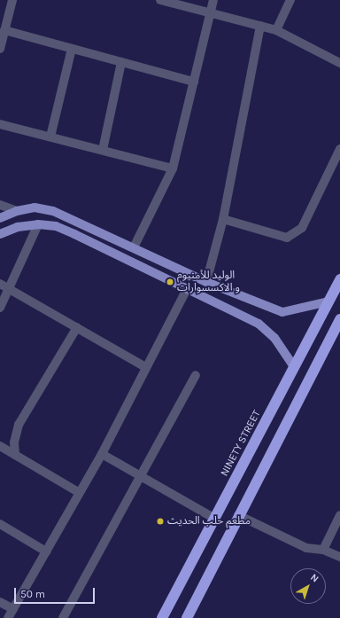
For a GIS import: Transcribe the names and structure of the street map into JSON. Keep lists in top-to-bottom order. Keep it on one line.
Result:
{"streets":{"highway":["NINETY STREET"]},"places":["الوليد للأمنيوم و الاكسسوارات","مطعم حلب الحديث"],"scale_bar":"50 m","north":"top right"}
